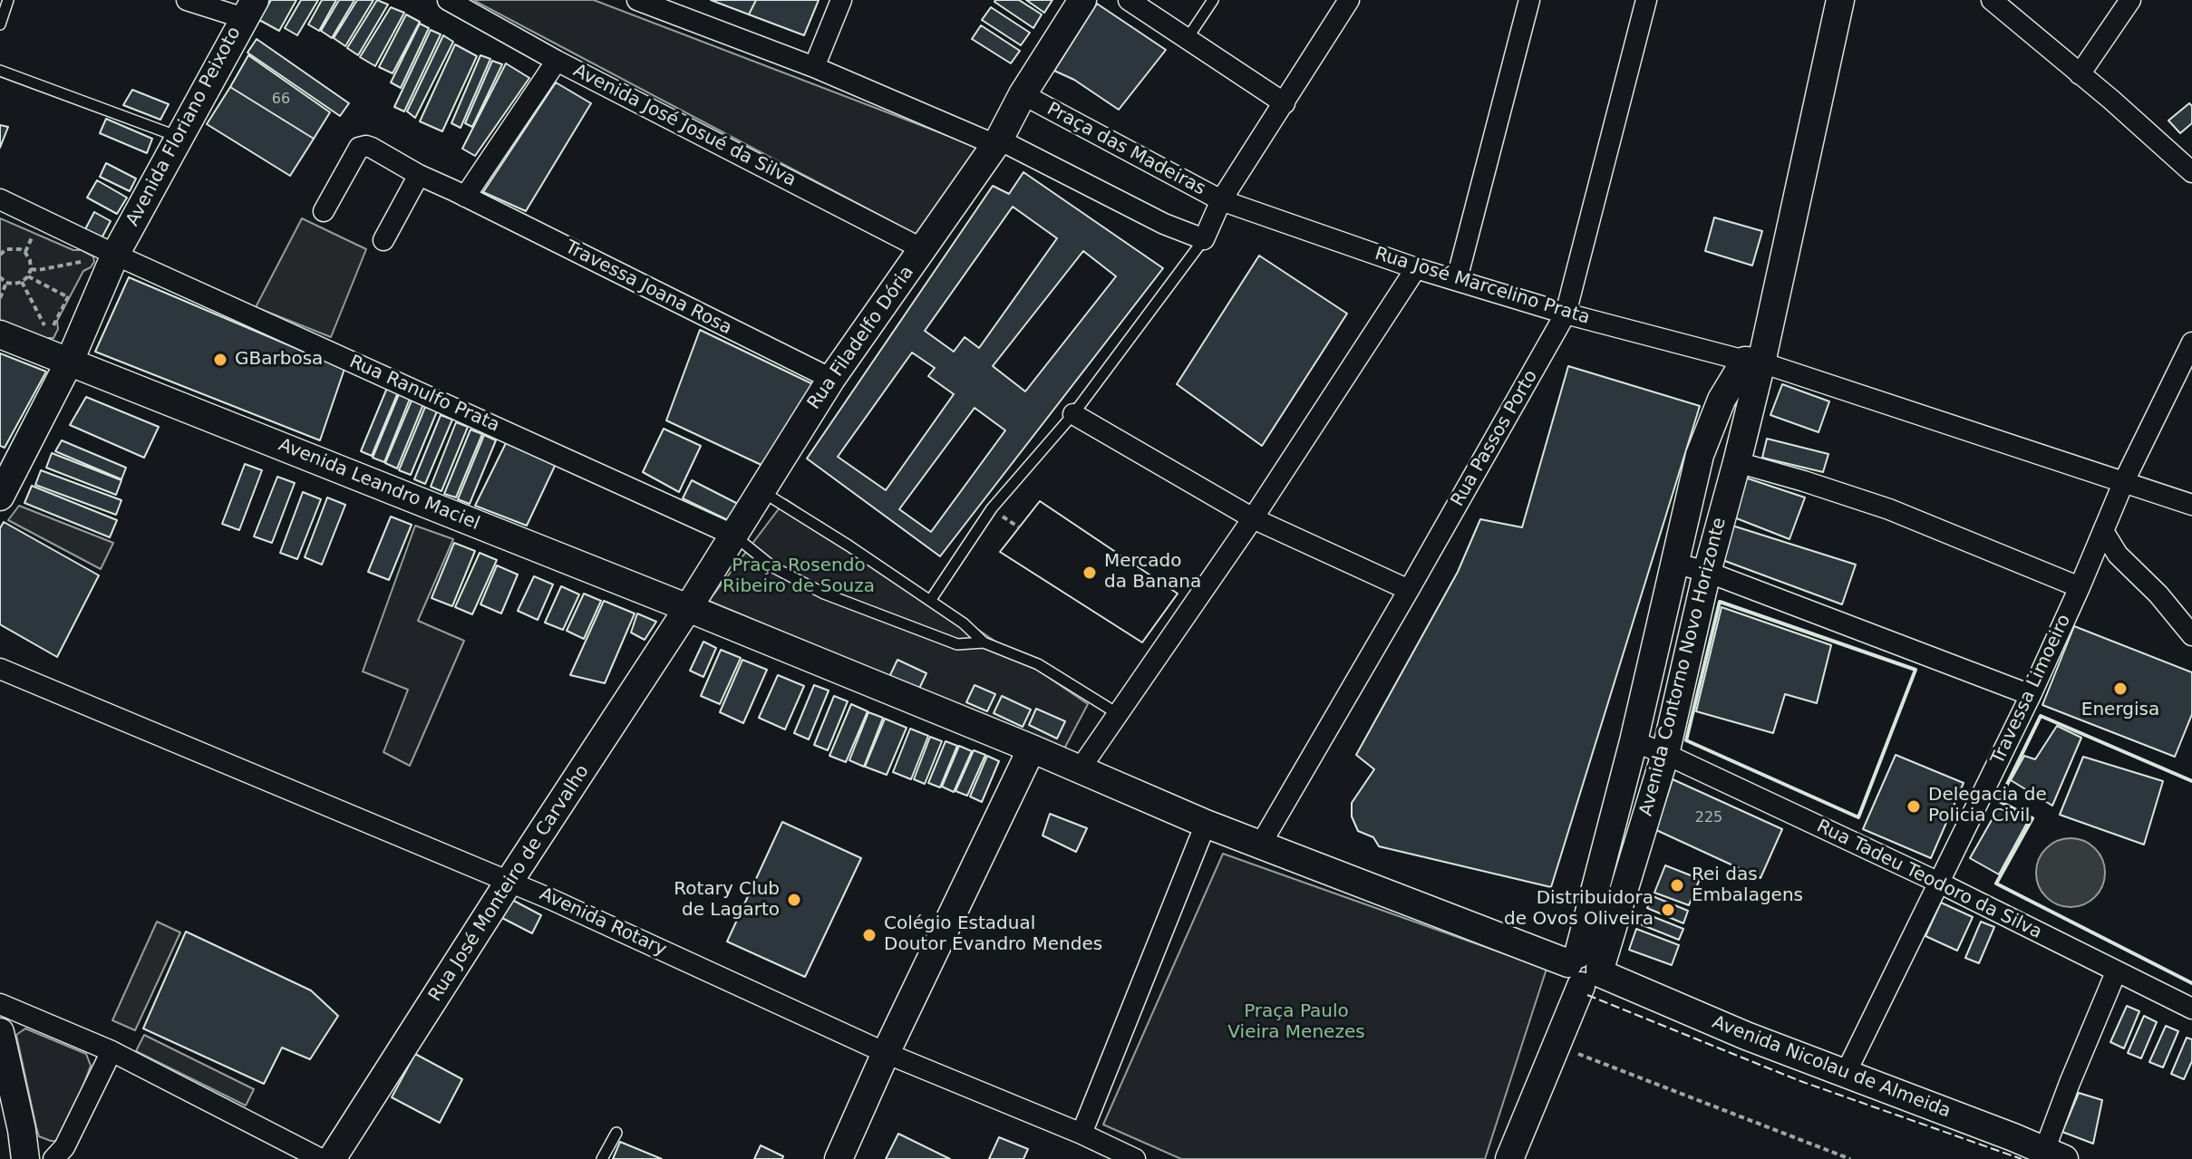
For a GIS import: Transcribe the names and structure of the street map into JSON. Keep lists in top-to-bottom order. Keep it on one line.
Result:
{"streets":{"main road":["Avenida Floriano Peixoto","Rua Filadelfo Dória","Avenida Leandro Maciel","Avenida Contorno Novo Horizonte","Rua José Monteiro de Carvalho","Avenida Nicolau de Almeida"],"street":["Avenida José Josué da Silva","Praça das Madeiras","Rua José Marcelino Prata","Travessa Joana Rosa","Rua Ranulfo Prata","Rua Passos Porto","Travessa Limoeiro","Rua Tadeu Teodoro da Silva","Avenida Rotary"]},"crossings":[["Avenida José Josué da Silva","Rua Filadelfo Dória"],["Avenida Floriano Peixoto","Rua Ranulfo Prata"],["Avenida Floriano Peixoto","Avenida Leandro Maciel"],["Praça das Madeiras","Rua José Marcelino Prata"],["Praça das Madeiras","Rua Filadelfo Dória"],["Rua José Marcelino Prata","Rua Passos Porto"],["Rua José Marcelino Prata","Avenida Contorno Novo Horizonte"],["Rua José Marcelino Prata","Travessa Limoeiro"],["Travessa Joana Rosa","Rua Filadelfo Dória"],["Rua Filadelfo Dória","Rua Ranulfo Prata"],["Avenida Leandro Maciel","Rua José Monteiro de Carvalho"],["Avenida Contorno Novo Horizonte","Rua Tadeu Teodoro da Silva"],["Avenida Contorno Novo Horizonte","Avenida Nicolau de Almeida"],["Travessa Limoeiro","Rua Tadeu Teodoro da Silva"],["Travessa Limoeiro","Avenida Nicolau de Almeida"],["Rua José Monteiro de Carvalho","Avenida Rotary"]],"parks":["Praça Rosendo Ribeiro de Souza","Praça Paulo Vieira Menezes"],"places":["GBarbosa","Mercado da Banana","Energisa","Delegacia de Policia Civil","Rei das Embalagens","Rotary Club de Lagarto","Distribuidora de Ovos Oliveira","Colégio Estadual Doutor Evandro Mendes"],"house_numbers":["66","225"]}
